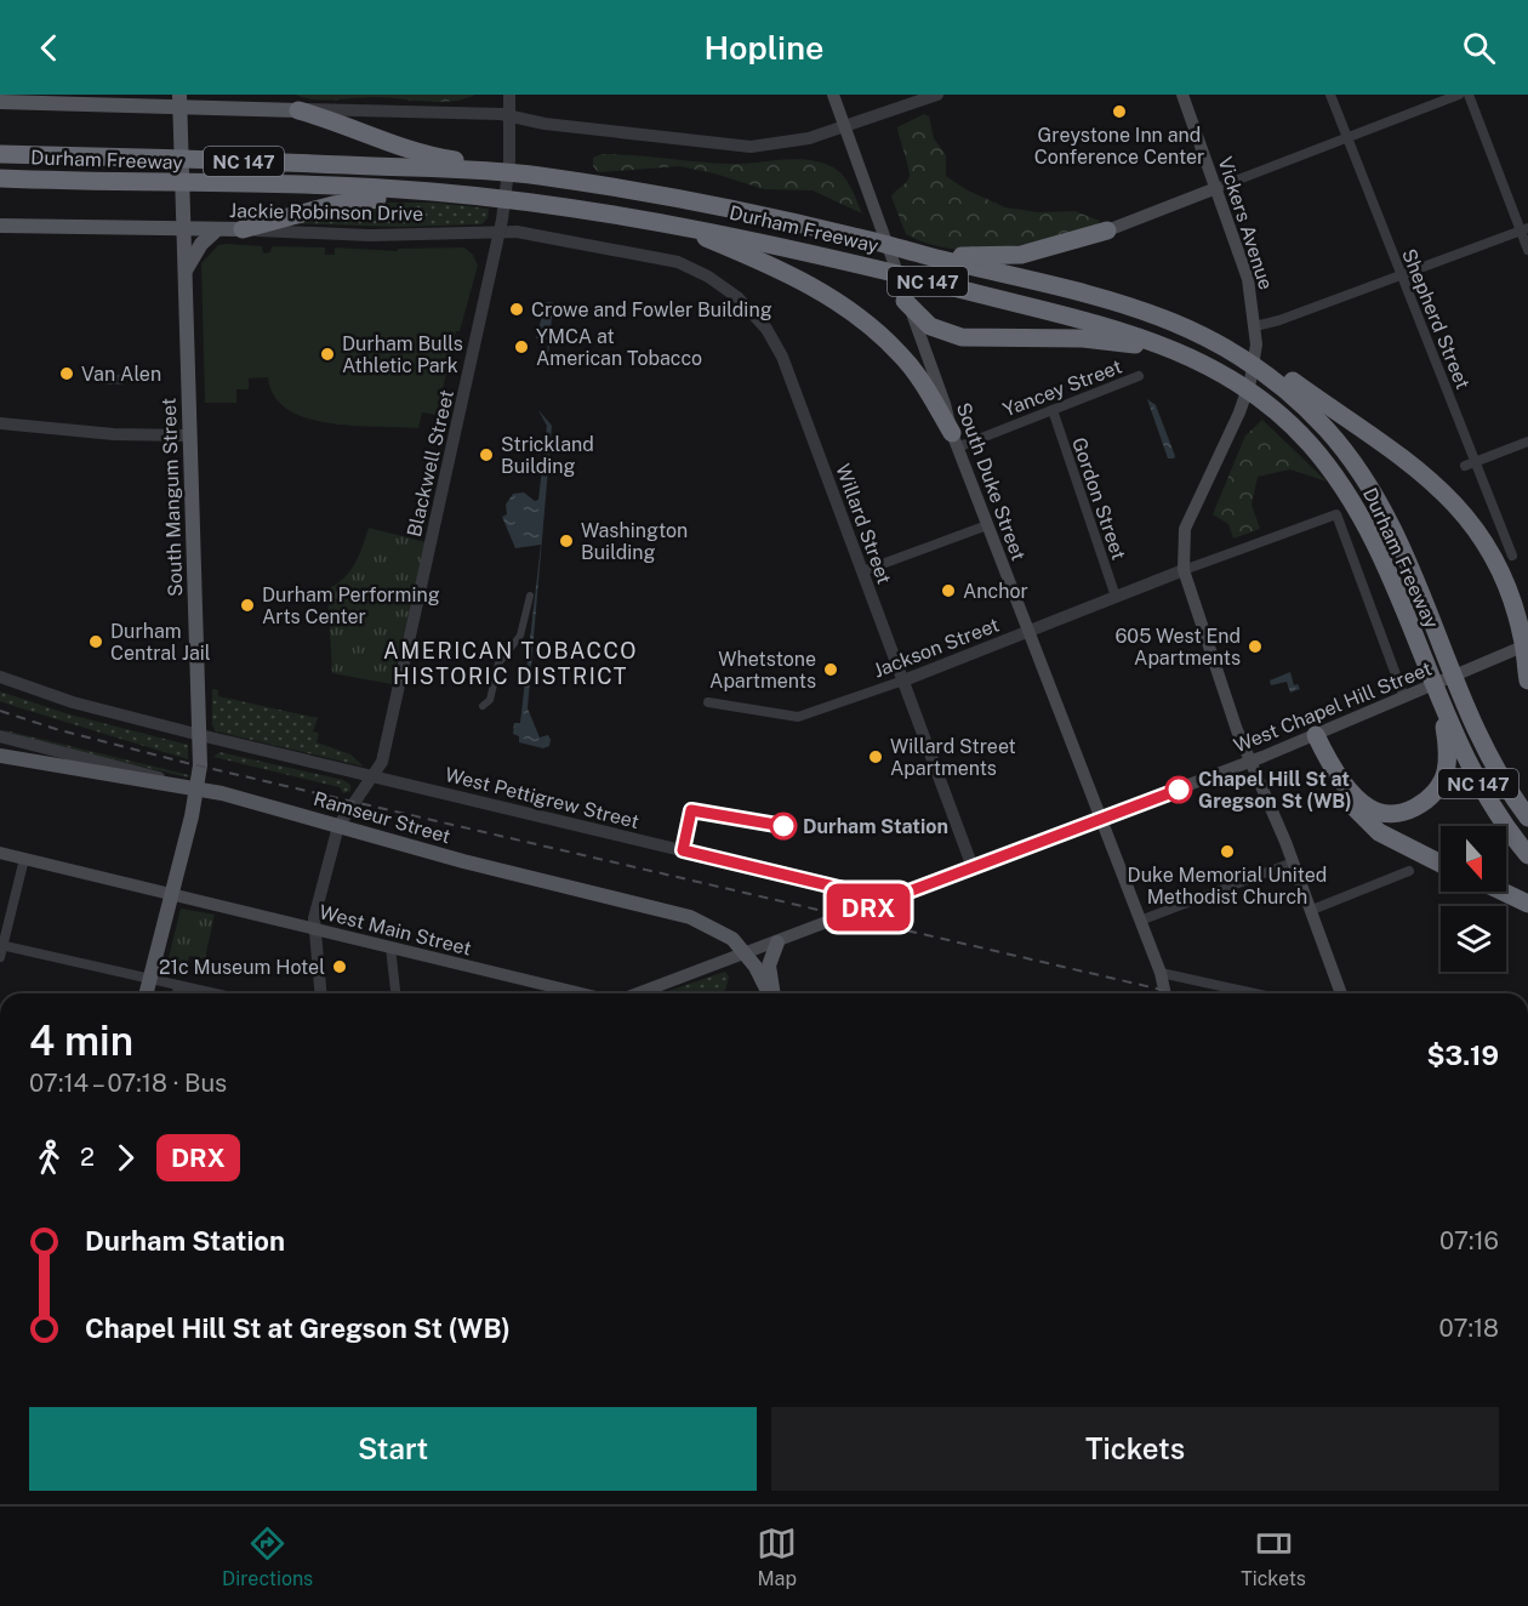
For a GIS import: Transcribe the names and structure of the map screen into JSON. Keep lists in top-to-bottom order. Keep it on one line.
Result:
{"streets":{"highway":["Durham Freeway","NC 147"],"main road":["Jackie Robinson Drive","Vickers Avenue","South Duke Street","South Mangum Street","West Chapel Hill Street","Ramseur Street","West Main Street"],"street":["Shepherd Street","Yancey Street","Blackwell Street","Gordon Street","Willard Street","Jackson Street","West Pettigrew Street"]},"crossings":[["Jackie Robinson Drive","Blackwell Street"],["Jackie Robinson Drive","South Mangum Street"],["Jackie Robinson Drive","Willard Street"],["Vickers Avenue","Jackson Street"],["Vickers Avenue","West Chapel Hill Street"],["Yancey Street","South Duke Street"],["Yancey Street","Gordon Street"],["Blackwell Street","West Pettigrew Street"],["Blackwell Street","Ramseur Street"],["South Duke Street","Jackson Street"],["South Duke Street","West Chapel Hill Street"],["South Mangum Street","West Pettigrew Street"],["South Mangum Street","Ramseur Street"],["South Mangum Street","West Main Street"],["Gordon Street","Jackson Street"],["Willard Street","Jackson Street"],["Willard Street","West Chapel Hill Street"],["Jackson Street","West Chapel Hill Street"],["West Chapel Hill Street","West Pettigrew Street"],["West Chapel Hill Street","Ramseur Street"]],"districts":["AMERICAN TOBACCO HISTORIC DISTRICT"],"places":["Greystone Inn and Conference Center","Crowe and Fowler Building","YMCA at American Tobacco","Durham Bulls Athletic Park","Van Alen","Strickland Building","Washington Building","Anchor","Durham Performing Arts Center","Durham Central Jail","605 West End Apartments","Whetstone Apartments","Willard Street Apartments","Chapel Hill St at Gregson St (WB)","Durham Station","Duke Memorial United Methodist Church","21c Museum Hotel"],"lines":["bus line DRX"],"north":"bottom","page":{"header":"Hopline","on_map":"DRX","heading":["4 min","07:14 – 07:18 · Bus","$3.19"],"legs":["2","DRX"],"list":[{"name":"Durham Station","value":"07:16"},{"name":"Chapel Hill St at Gregson St (WB)","value":"07:18"}],"buttons":["Start","Tickets"],"tabs":["Directions","Map","Tickets"]}}
